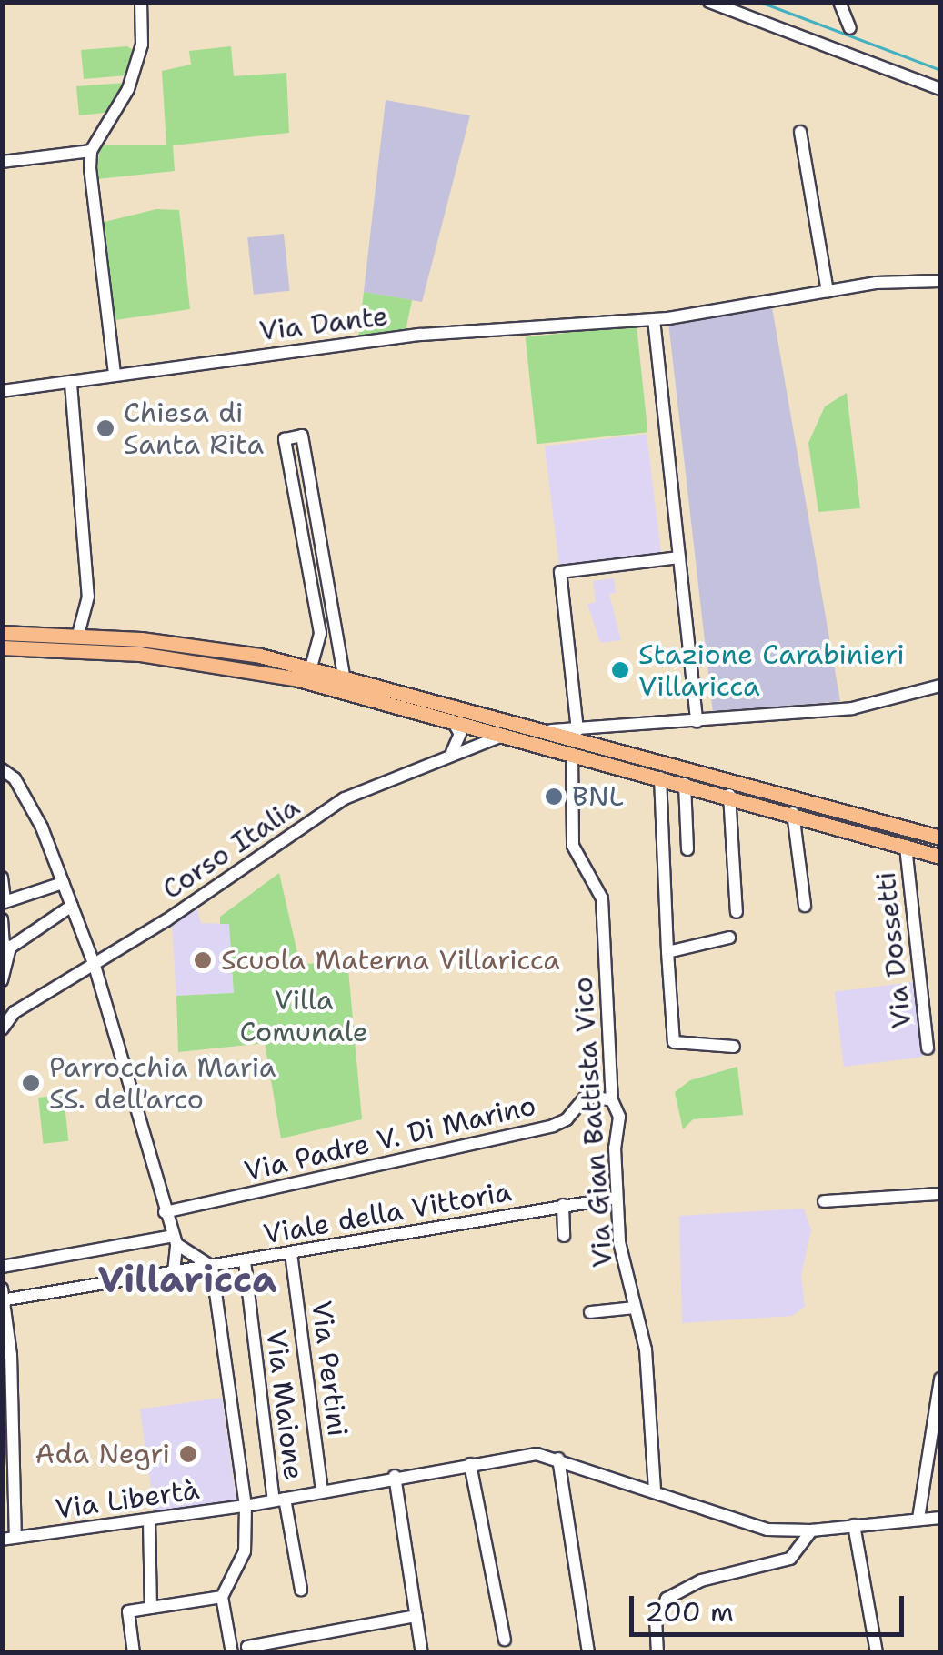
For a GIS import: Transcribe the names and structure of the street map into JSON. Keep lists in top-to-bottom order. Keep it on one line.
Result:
{"streets":{"street":["Via Dante","Corso Italia","Via Dossetti","Via Gian Battista Vico","Via Padre V. Di Marino","Viale della Vittoria","Via Pertini","Via Maione","Via Libertà"]},"crossings":[["Via Gian Battista Vico","Via Padre V. Di Marino"],["Via Gian Battista Vico","Viale della Vittoria"],["Via Gian Battista Vico","Via Libertà"],["Viale della Vittoria","Via Pertini"],["Viale della Vittoria","Via Maione"],["Via Pertini","Via Libertà"],["Via Maione","Via Libertà"]],"districts":["Villaricca"],"parks":["Villa Comunale"],"places":["Chiesa di Santa Rita","Stazione Carabinieri Villaricca","BNL","Scuola Materna Villaricca","Parrocchia Maria SS. dell'arco","Ada Negri"],"scale_bar":"200 m"}
